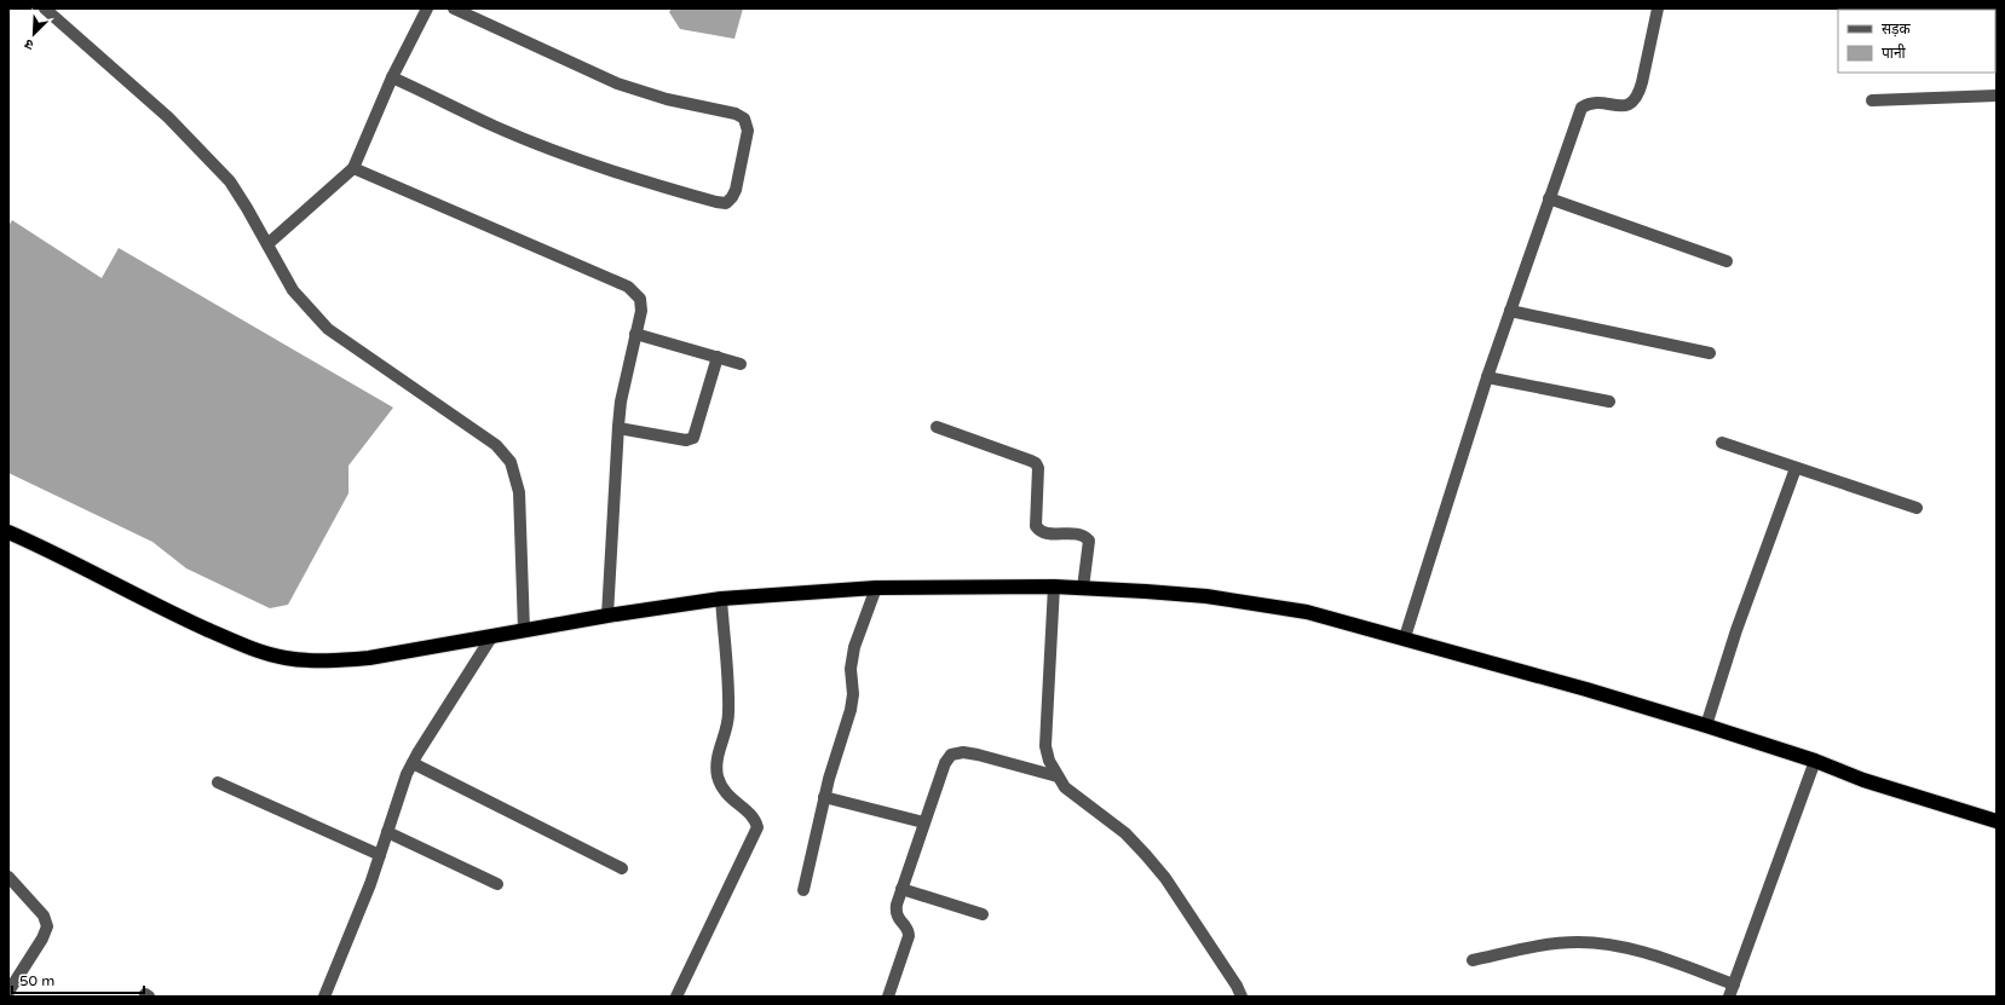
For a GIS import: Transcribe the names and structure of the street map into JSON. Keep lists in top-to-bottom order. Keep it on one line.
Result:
{"legend":["सड़क","पानी"],"scale_bar":"50 m","north":"bottom left"}
